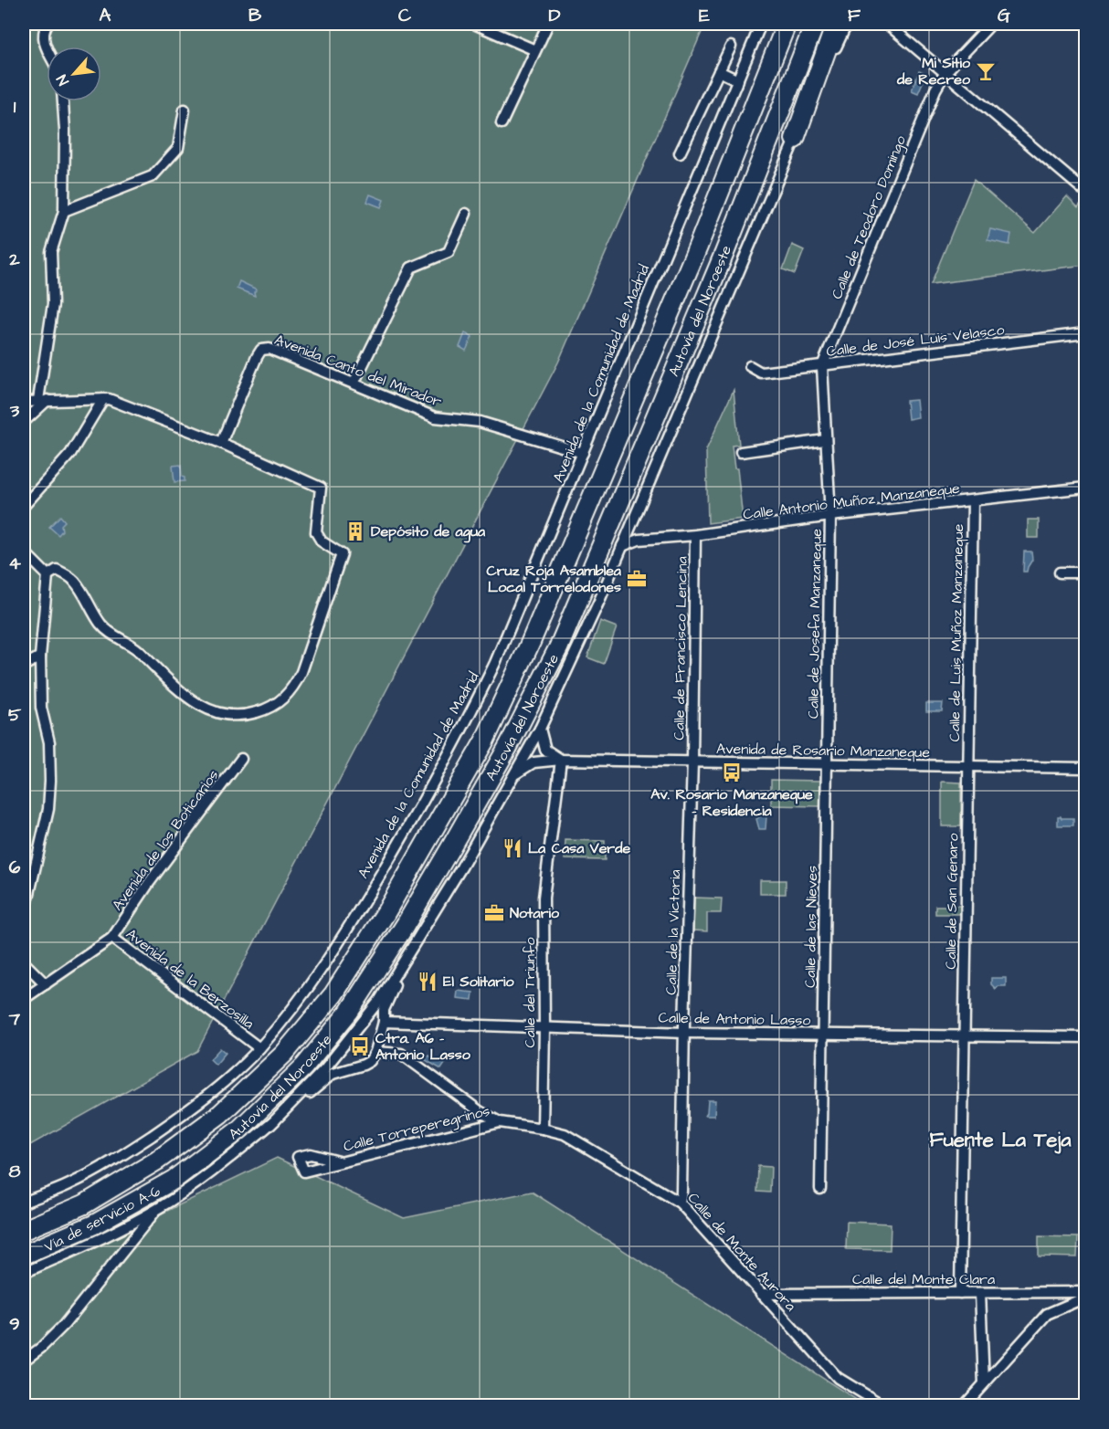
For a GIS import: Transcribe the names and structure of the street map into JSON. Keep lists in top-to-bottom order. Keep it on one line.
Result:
{"streets":{"highway":["Autovía del Noroeste"],"street":["Calle de Teodoro Domingo","Calle de José Luis Velasco","Avenida Canto del Mirador","Avenida de la Comunidad de Madrid","Calle Antonio Muñoz Manzaneque","Calle de Josefa Manzaneque","Calle de Luis Muñoz Manzaneque","Calle de Francisco Lencina","Avenida de Rosario Manzaneque","Avenida de los Boticarios","Calle de San Genaro","Calle de las Nieves","Calle de la Victoria","Avenida de la Berzosilla","Calle del Triunfo","Calle de Antonio Lasso","Calle Torreperegrinos","Vía de servicio A-6","Calle de Monte Aurora","Calle del Monte Clara"]},"crossings":[["Calle de Teodoro Domingo","Calle de José Luis Velasco"],["Calle de Teodoro Domingo","Calle Antonio Muñoz Manzaneque"],["Calle de Teodoro Domingo","Calle de Josefa Manzaneque"],["Avenida Canto del Mirador","Avenida de la Comunidad de Madrid"],["Avenida de la Comunidad de Madrid","Avenida de la Berzosilla"],["Calle Antonio Muñoz Manzaneque","Calle de Josefa Manzaneque"],["Calle Antonio Muñoz Manzaneque","Calle de Luis Muñoz Manzaneque"],["Calle Antonio Muñoz Manzaneque","Calle de Francisco Lencina"],["Calle de Josefa Manzaneque","Avenida de Rosario Manzaneque"],["Calle de Josefa Manzaneque","Calle de las Nieves"],["Calle de Luis Muñoz Manzaneque","Avenida de Rosario Manzaneque"],["Calle de Luis Muñoz Manzaneque","Calle de San Genaro"],["Calle de Francisco Lencina","Avenida de Rosario Manzaneque"],["Calle de Francisco Lencina","Calle de la Victoria"],["Avenida de Rosario Manzaneque","Calle de San Genaro"],["Avenida de Rosario Manzaneque","Calle de las Nieves"],["Avenida de Rosario Manzaneque","Calle de la Victoria"],["Avenida de Rosario Manzaneque","Calle del Triunfo"],["Avenida de los Boticarios","Avenida de la Berzosilla"],["Calle de San Genaro","Calle de Antonio Lasso"],["Calle de San Genaro","Calle del Monte Clara"],["Calle de las Nieves","Calle de Antonio Lasso"],["Calle de la Victoria","Calle de Antonio Lasso"],["Calle de la Victoria","Calle de Monte Aurora"],["Calle del Triunfo","Calle de Antonio Lasso"],["Calle del Triunfo","Calle de Monte Aurora"],["Calle Torreperegrinos","Calle de Monte Aurora"],["Calle de Monte Aurora","Calle del Monte Clara"]],"districts":["Fuente La Teja"],"places":{"bar":["Mi Sitio de Recreo"],"building":["Depósito de agua"],"office":["Cruz Roja Asamblea Local Torrelodones","Notario"],"bus stop":["Av. Rosario Manzaneque - Residencia","Ctra. A6 - Antonio Lasso"],"restaurant":["La Casa Verde","El Solitario"]},"north":"bottom left","grid":{"columns":["A","B","C","D","E","F","G"],"rows":["1","2","3","4","5","6","7","8","9"]}}
